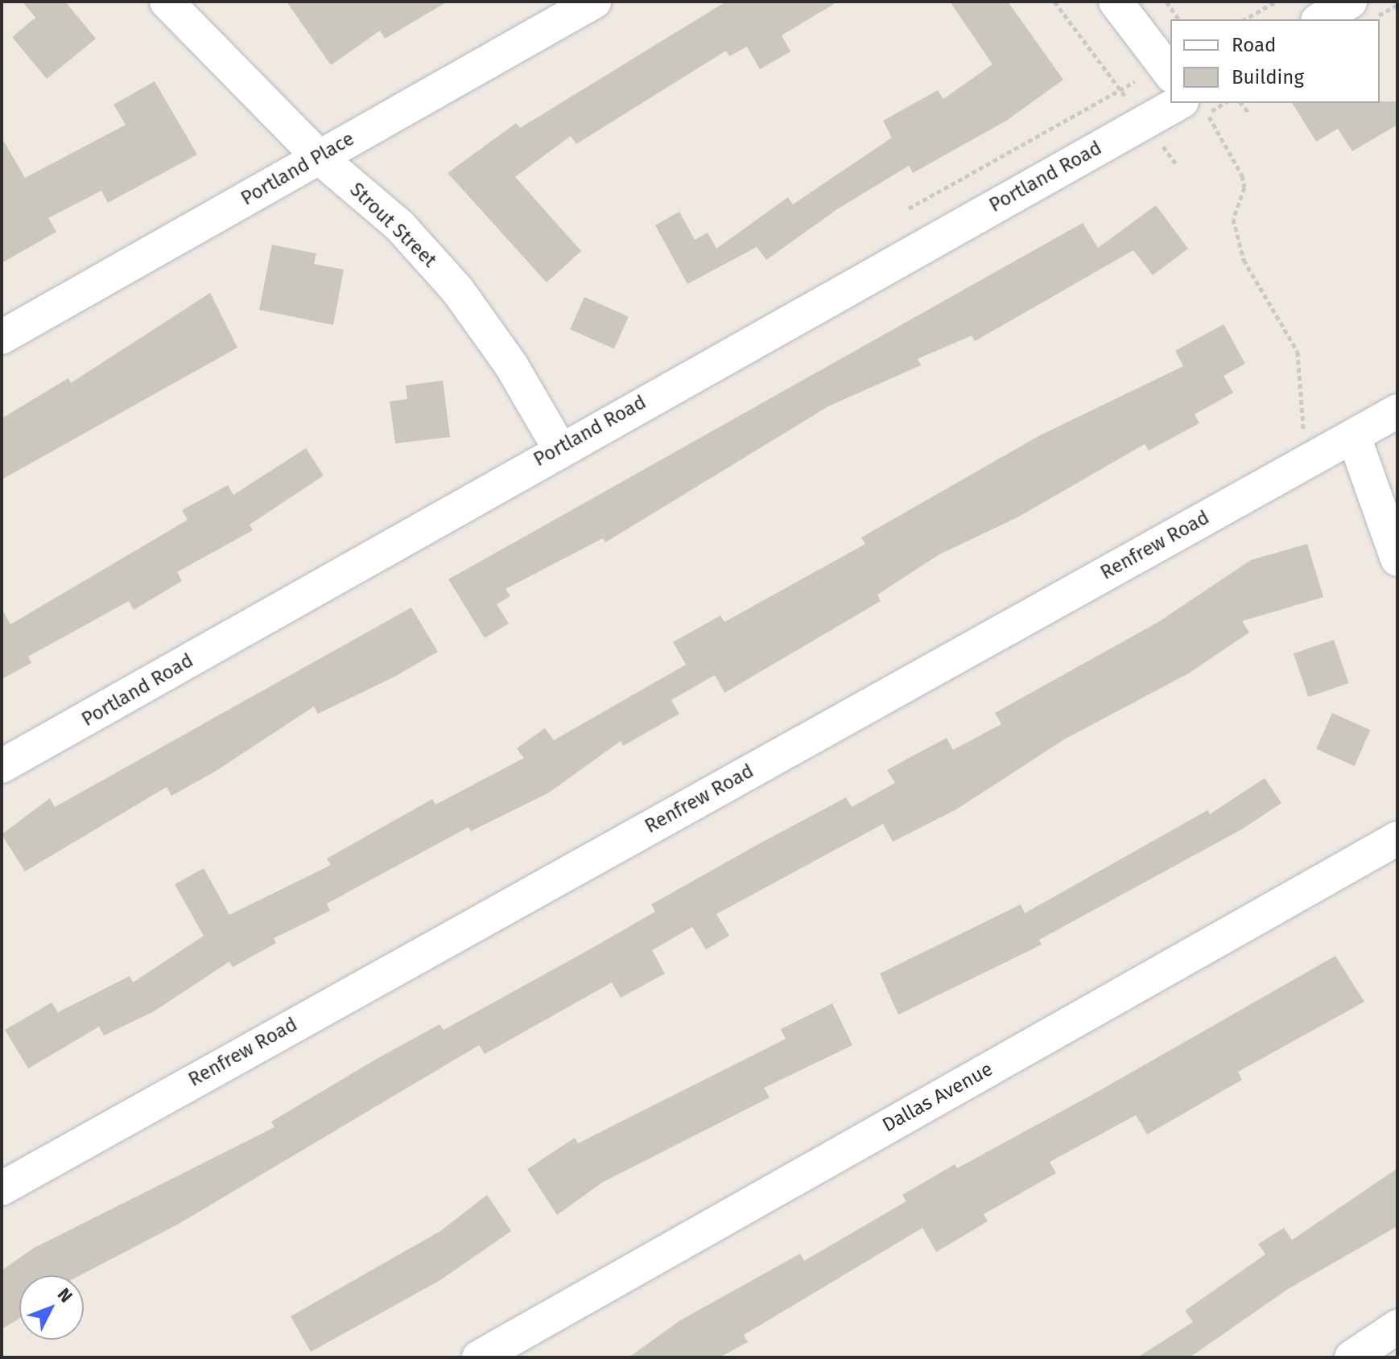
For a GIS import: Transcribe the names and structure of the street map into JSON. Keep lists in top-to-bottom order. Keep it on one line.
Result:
{"streets":{"street":["Portland Place","Portland Road","Strout Street","Renfrew Road","Dallas Avenue"]},"crossings":[["Portland Place","Strout Street"],["Portland Road","Strout Street"]],"legend":["Road","Building"],"north":"top right"}
